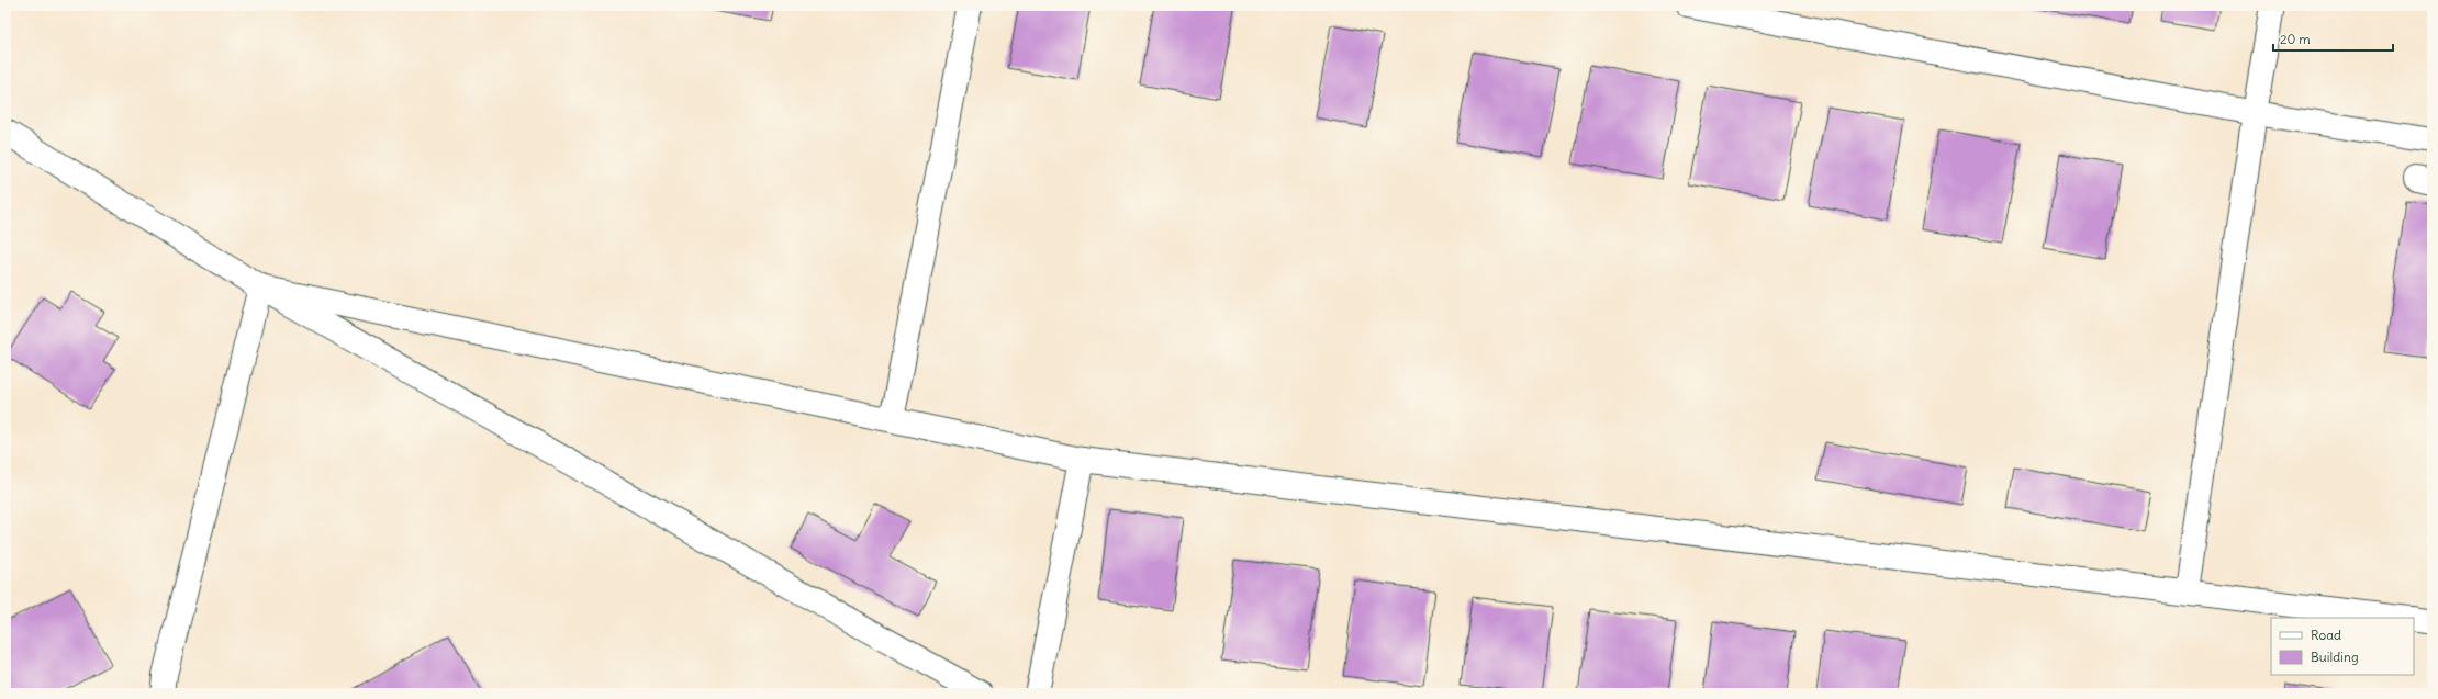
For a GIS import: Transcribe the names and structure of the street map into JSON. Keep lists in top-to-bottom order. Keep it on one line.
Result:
{"legend":["Road","Building"],"scale_bar":"20 m"}
